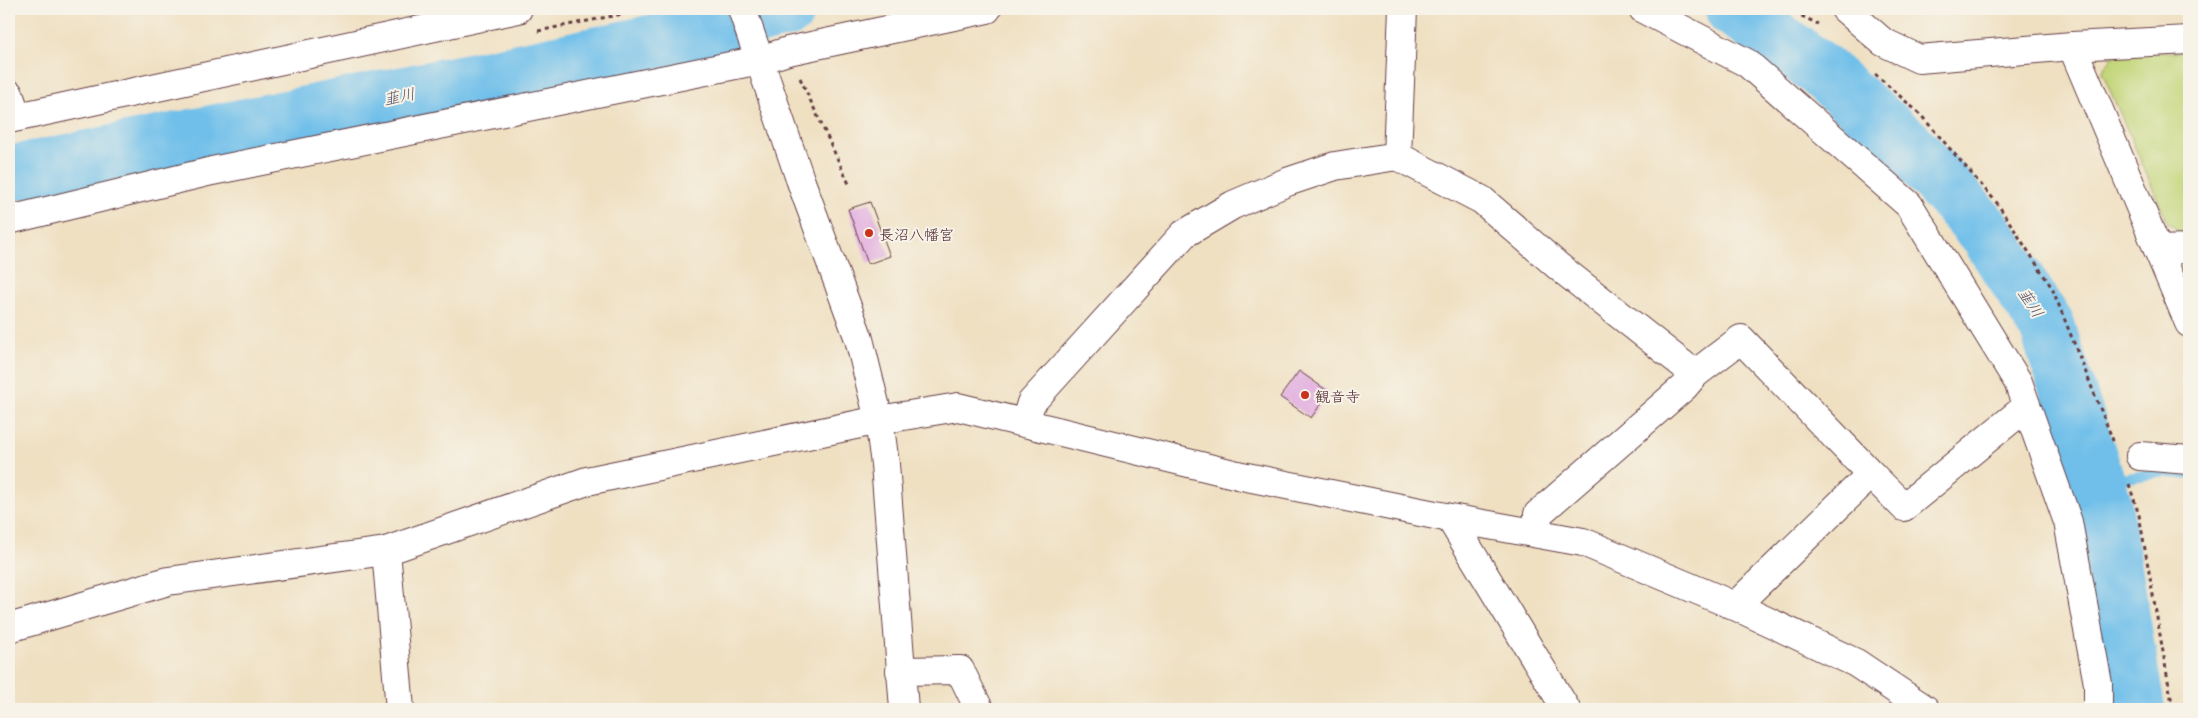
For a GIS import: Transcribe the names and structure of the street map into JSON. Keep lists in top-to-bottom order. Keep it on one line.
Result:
{"water":["韮川"],"places":["長沼八幡宮","観音寺"]}
